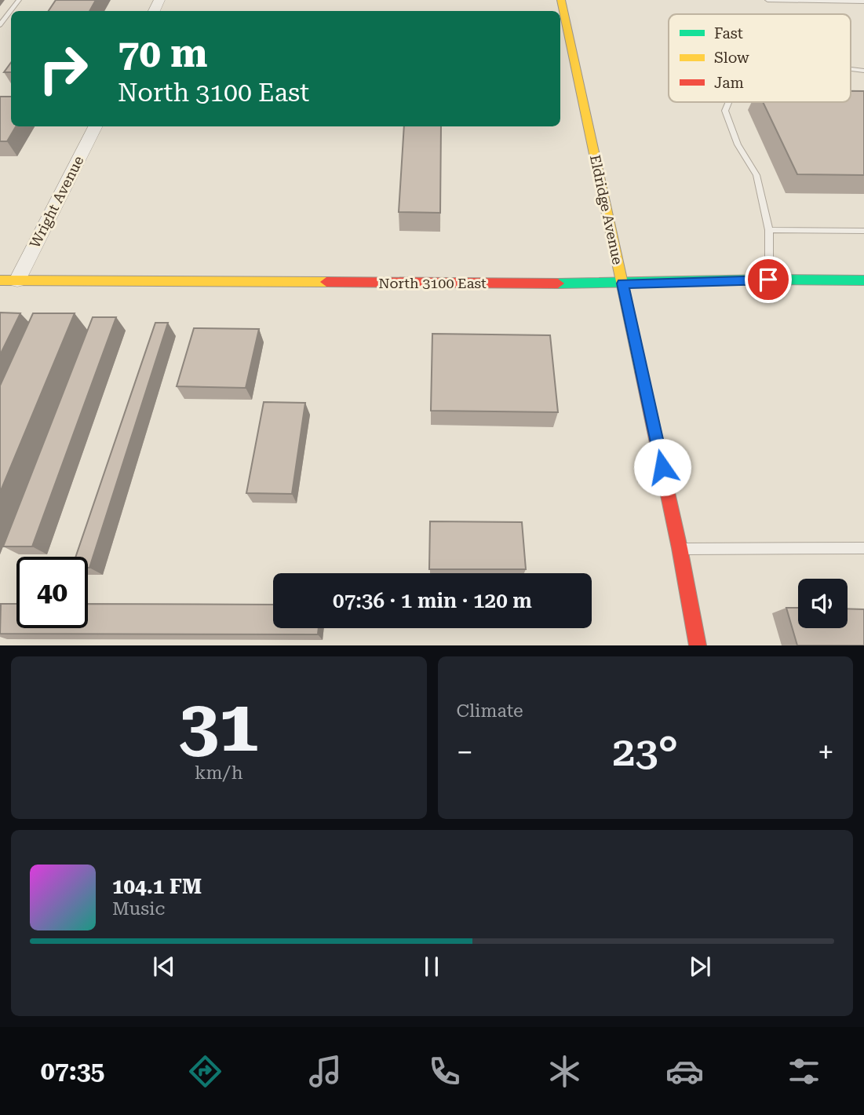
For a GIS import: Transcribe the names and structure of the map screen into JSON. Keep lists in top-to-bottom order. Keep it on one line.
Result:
{"streets":{"main road":["Eldridge Avenue","North 3100 East"],"street":["Wright Avenue"]},"crossings":[["Wright Avenue","North 3100 East"],["Eldridge Avenue","North 3100 East"]],"legend":["Fast","Slow","Jam"],"page":{"turn":["70 m","North 3100 East"],"limit":"40","trip":"07:36 · 1 min · 120 m","tile":[["31","km/h"],"Climate"],"heat":["−","23°","+"],"song":["104.1 FM","Music"],"tabs":"07:35"}}
